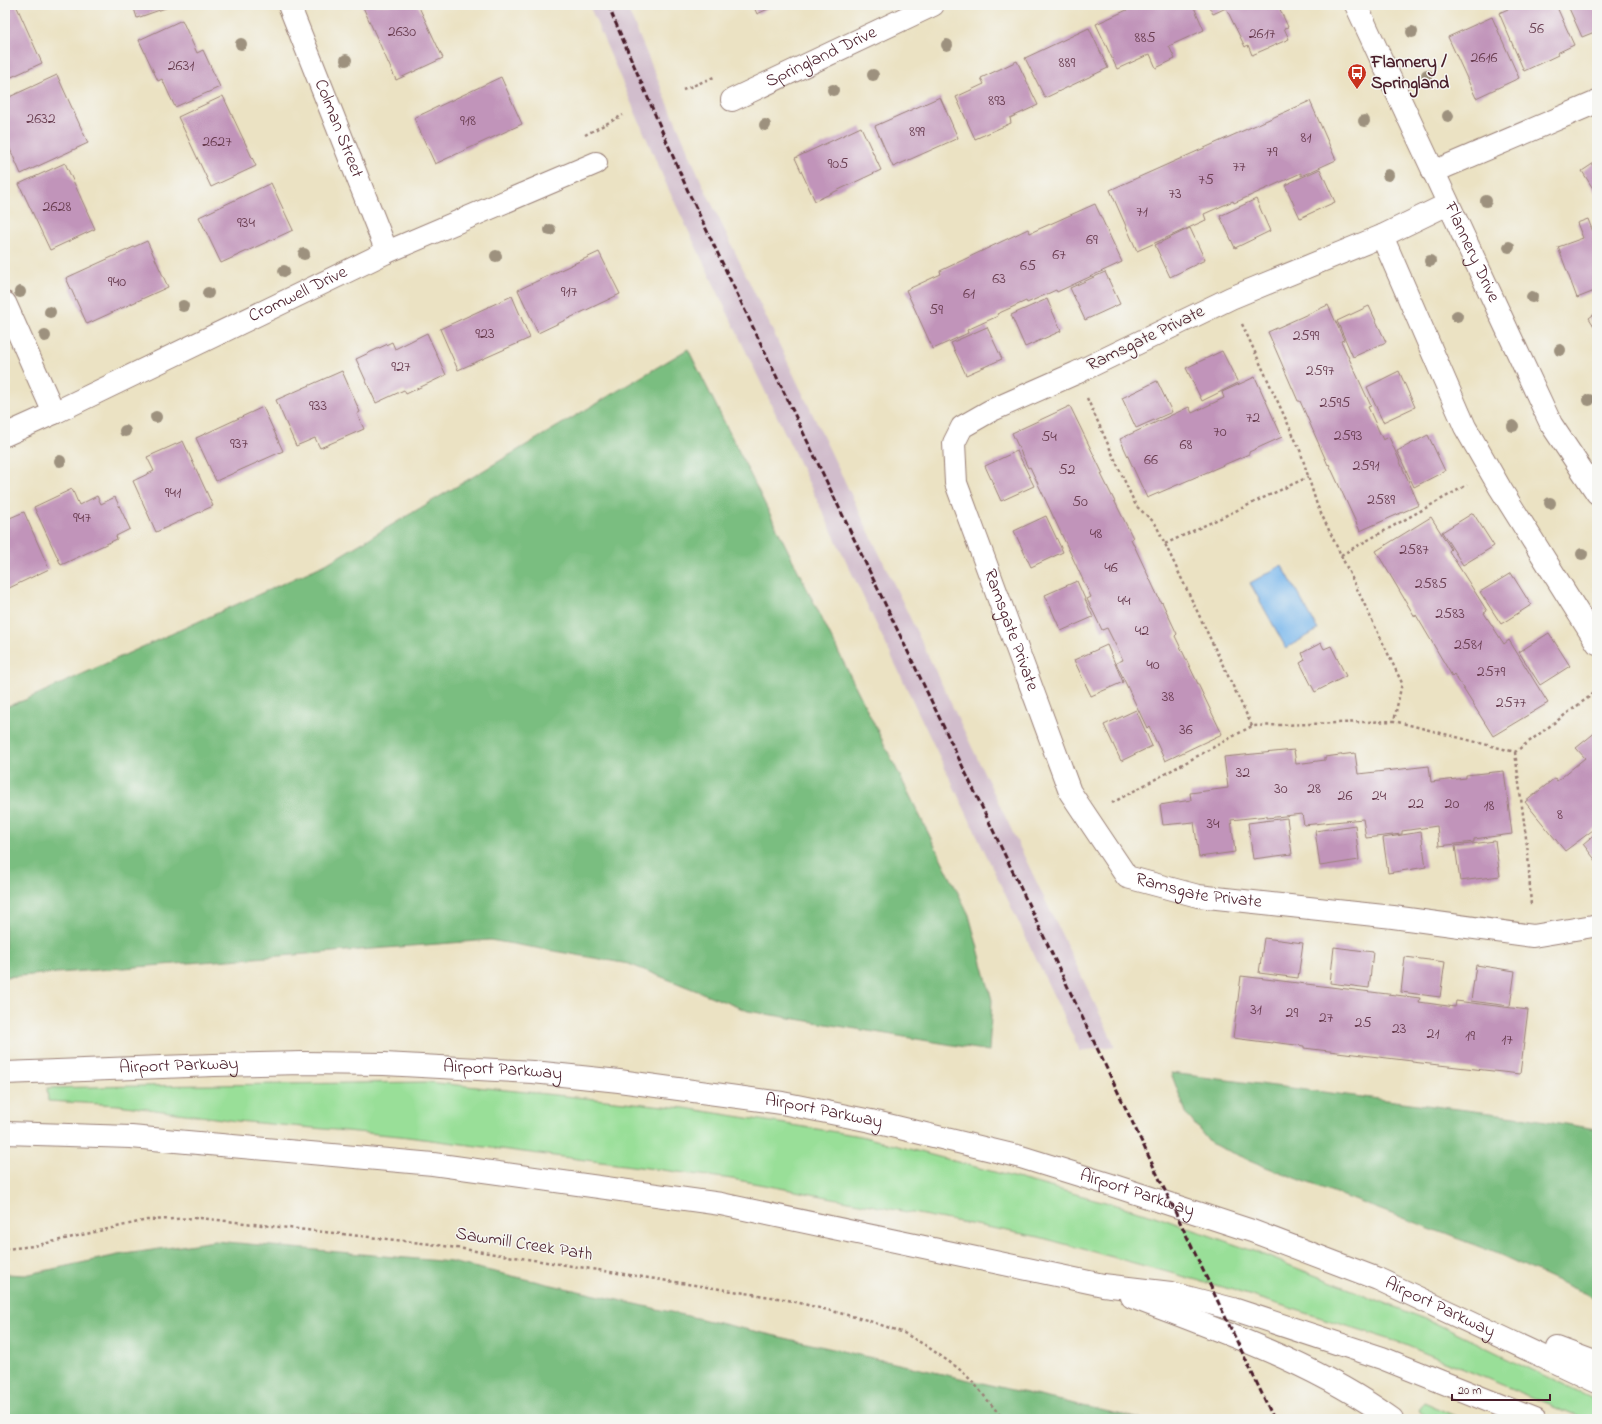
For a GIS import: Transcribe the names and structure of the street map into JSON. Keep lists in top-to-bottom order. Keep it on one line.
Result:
{"streets":{"main road":["Springland Drive","Colman Street","Flannery Drive","Cromwell Drive","Ramsgate Private","Airport Parkway"],"path":["Sawmill Creek Path"]},"crossings":[["Colman Street","Cromwell Drive"],["Flannery Drive","Ramsgate Private"]],"places":{"bus stop":["Flannery / Springland"]},"house_numbers":["56","2630","2617","885","2616","889","2631","893","2632","918","899","81","2627","79","905","77","75","73","2628","71","934","69","67","65","63","940","917","61","59","923","2599","927","2597","2595","933","72","70","2593","54","937","68","66","2591","52","941","2589","50","947","48","2587","46","2585","44","2583","42","2581","40","2579","38","2577","36","32","30","28","26","24","22","20","18","8","34","31","29","27","25","23","21","19","17"],"scale_bar":"20 m"}
